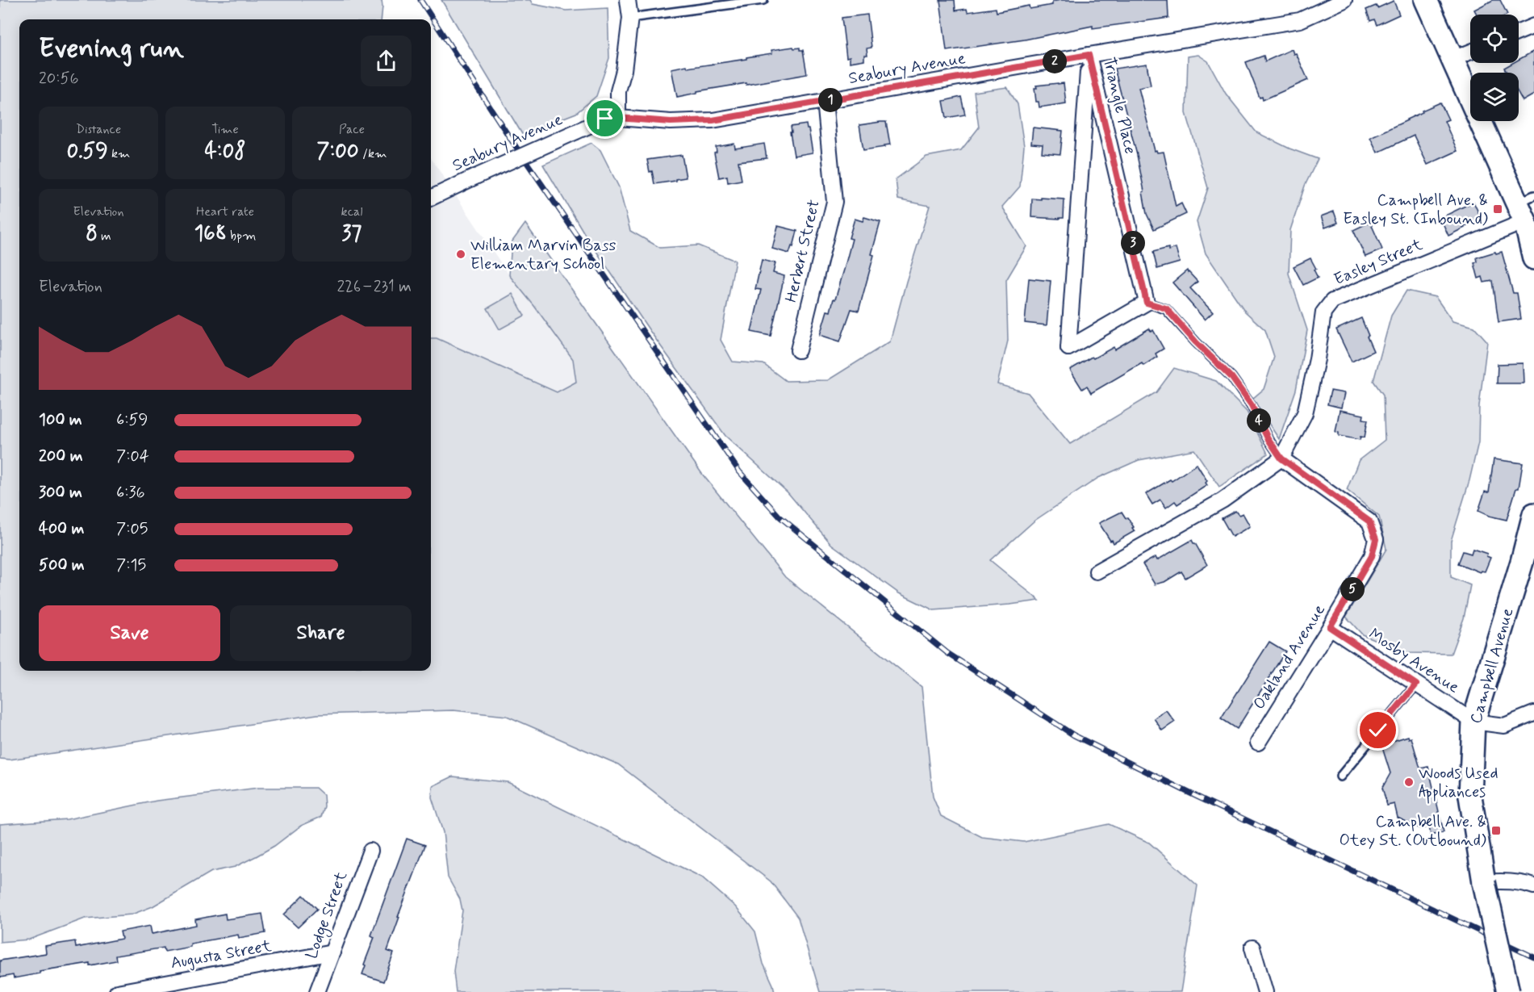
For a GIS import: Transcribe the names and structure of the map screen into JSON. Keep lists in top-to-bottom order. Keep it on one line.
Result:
{"streets":{"main road":["Campbell Avenue"],"street":["Seabury Avenue","Triangle Place","Herbert Street","Easley Street","Oakland Avenue","Mosby Avenue","Lodge Street","Augusta Street"]},"crossings":[["Seabury Avenue","Triangle Place"],["Seabury Avenue","Herbert Street"],["Easley Street","Oakland Avenue"],["Oakland Avenue","Mosby Avenue"],["Mosby Avenue","Campbell Avenue"],["Lodge Street","Augusta Street"]],"places":{"transit":["Campbell Ave. & Easley St. (Inbound)","Campbell Ave. & Otey St. (Outbound)"],"other":["William Marvin Bass Elementary School","Woods Used Appliances"]},"page":{"heading":["Evening run","20:56"],"pins":["2","1","3","4","5"],"stats":[["Distance","0.59 km"],["Time","4:08"],["Pace","7:00 /km"],["Elevation","8 m"],["Heart rate","168 bpm"],["kcal","37"]],"chart":["Elevation","226–231 m"],"list":[{"name":"100 m","note":"6:59"},{"name":"200 m","note":"7:04"},{"name":"300 m","note":"6:36"},{"name":"400 m","note":"7:05"},{"name":"500 m","note":"7:15"}],"buttons":["Save","Share"]}}
